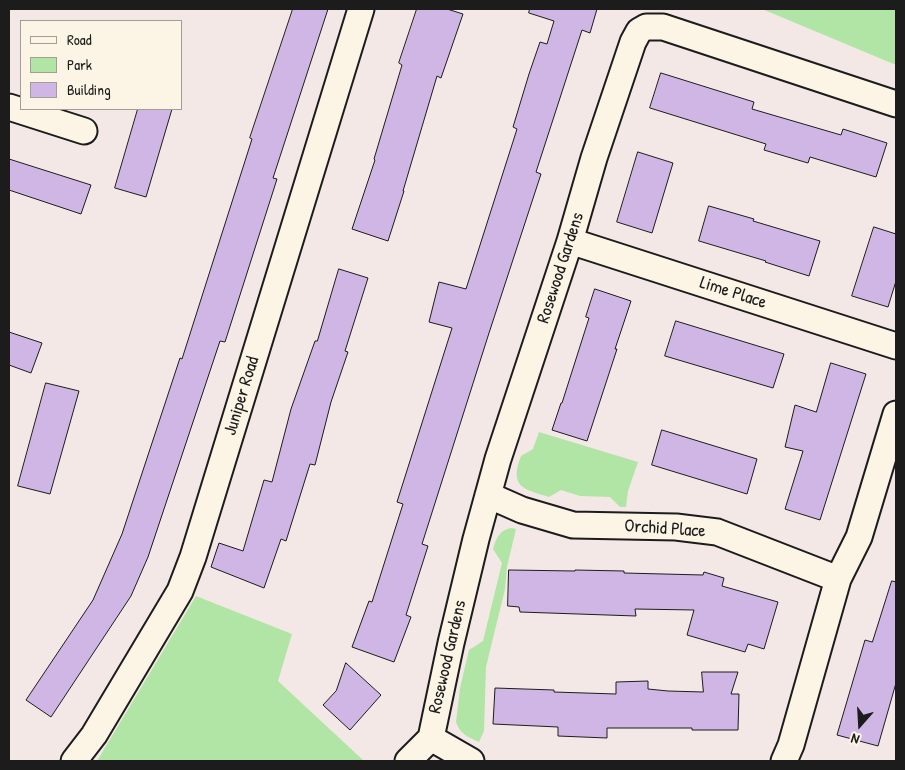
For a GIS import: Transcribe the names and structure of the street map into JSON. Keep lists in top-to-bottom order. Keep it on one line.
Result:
{"streets":{"street":["Rosewood Gardens","Lime Place","Juniper Road","Orchid Place"]},"crossings":[["Rosewood Gardens","Lime Place"],["Rosewood Gardens","Orchid Place"]],"legend":["Road","Park","Building"],"north":"bottom"}
